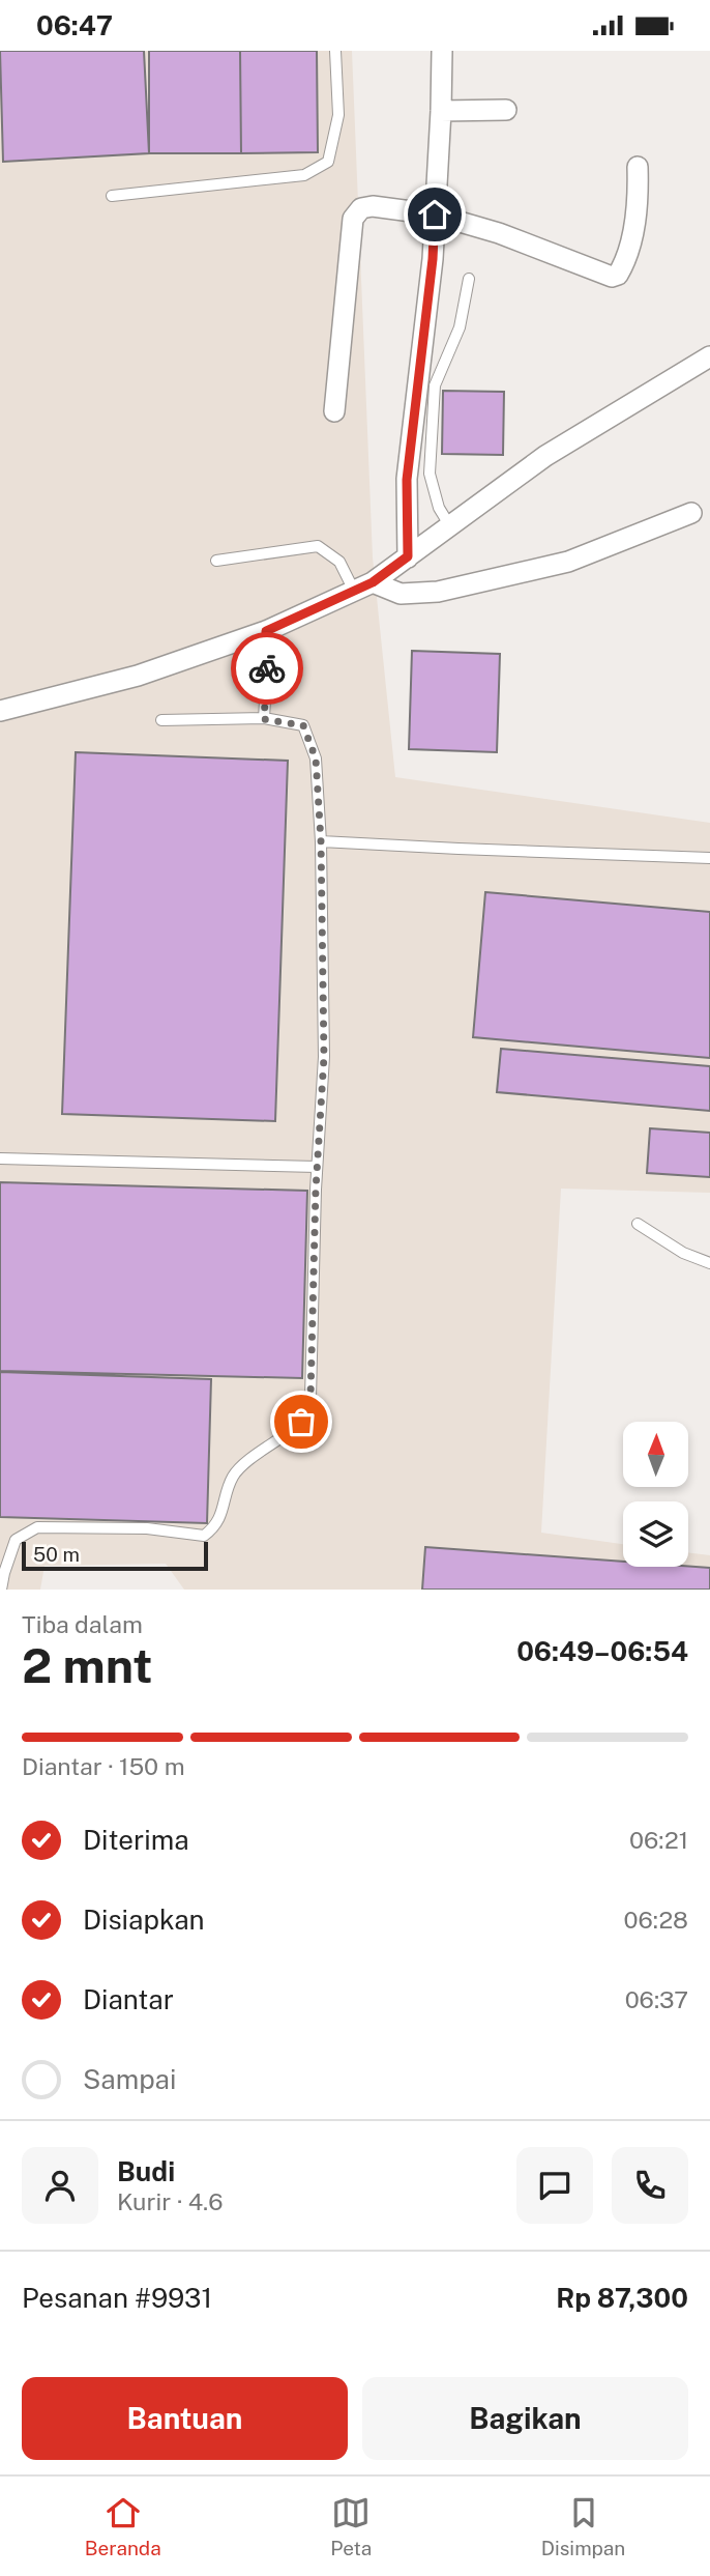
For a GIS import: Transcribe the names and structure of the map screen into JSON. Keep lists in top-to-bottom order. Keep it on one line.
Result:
{"scale_bar":"50 m","north":"top","page":{"status":"06:47","scale":"50 m","heading":["2 mnt","Tiba dalam","06:49–06:54"],"panel":["Budi","Kurir · 4.6","Pesanan #9931","Rp 87,300"],"bar":"Diantar · 150 m","list":[["Diterima","06:21"],["Disiapkan","06:28"],["Diantar","06:37"],"Sampai"],"buttons":["Bantuan","Bagikan"],"tabs":["Beranda","Peta","Disimpan"]}}
